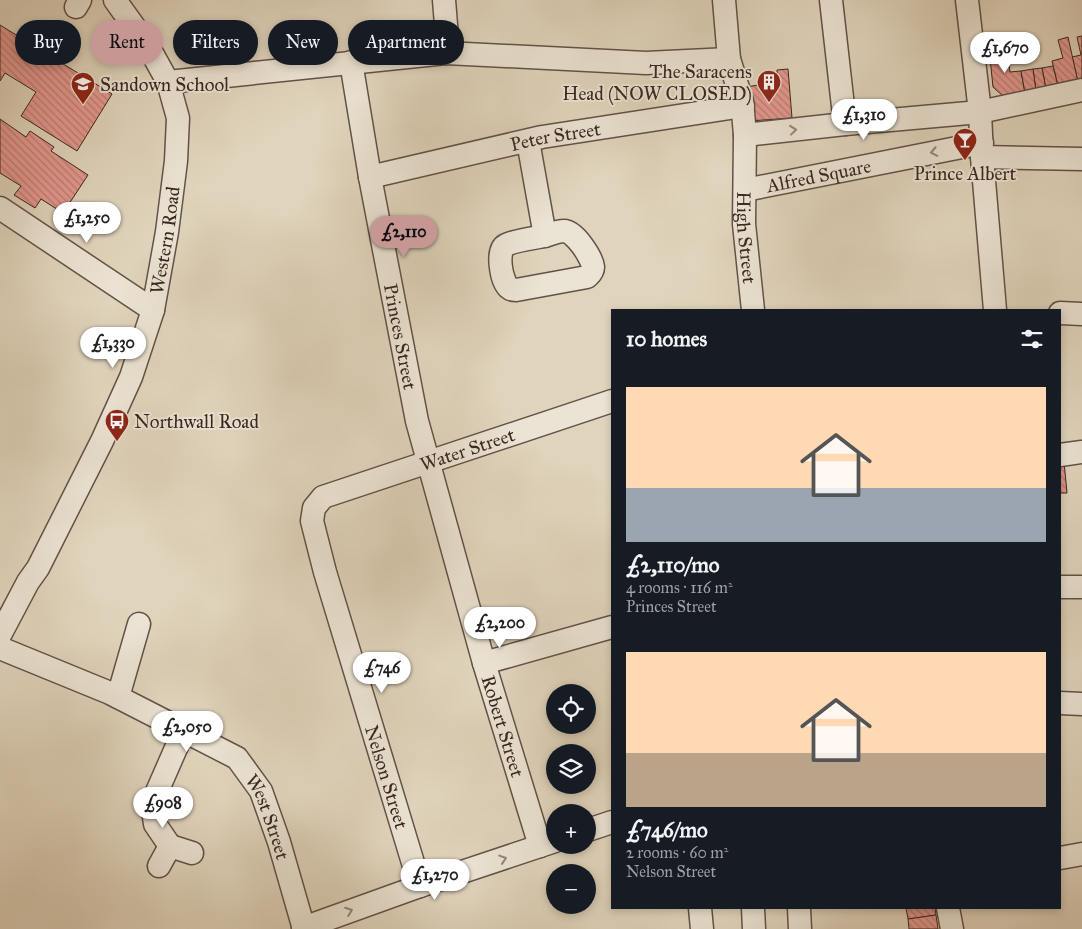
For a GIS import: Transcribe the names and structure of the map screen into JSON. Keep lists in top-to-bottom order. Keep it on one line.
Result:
{"streets":{"street":["Peter Street","Alfred Square","High Street","Western Road","Princes Street","Water Street","Robert Street","Nelson Street","West Street"]},"crossings":[["Peter Street","High Street"],["Peter Street","Princes Street"],["Alfred Square","High Street"],["Princes Street","Water Street"],["Princes Street","Robert Street"],["Water Street","Robert Street"],["Water Street","Nelson Street"]],"places":{"building":["The Saracens Head (NOW CLOSED)"],"school or university":["Sandown School"],"bar":["Prince Albert"],"bus stop":["Northwall Road"]},"page":{"chip":["Buy","Rent","Filters","New","Apartment"],"price":["£1,670","£1,310","£1,250","£2,110","£1,330","£2,200","£746","£2,050","£908","£1,270"],"heading":"10 homes","list":[{"name":"£2,110/mo","note":"4 rooms · 116 m² · Princes Street"},{"name":"£746/mo","note":"2 rooms · 60 m² · Nelson Street"}],"map_buttons":["+","−"]}}
